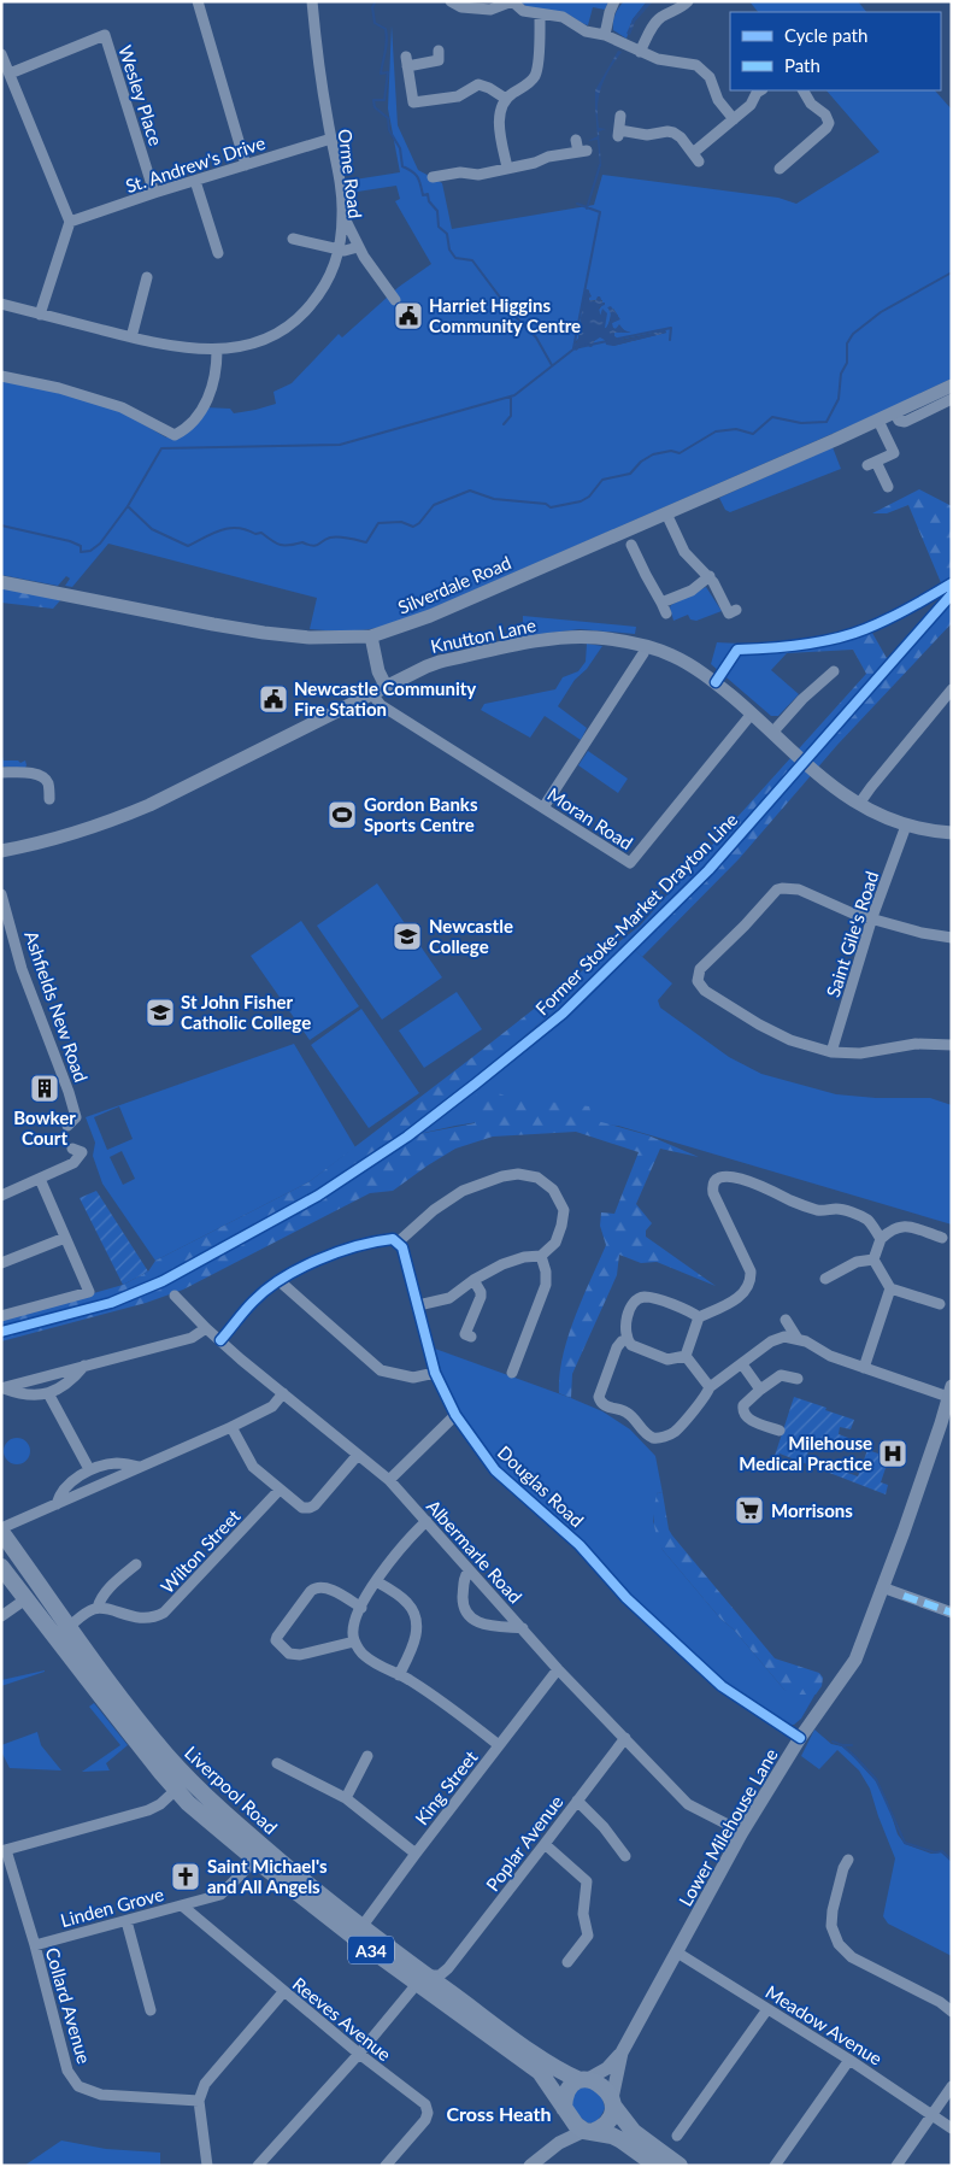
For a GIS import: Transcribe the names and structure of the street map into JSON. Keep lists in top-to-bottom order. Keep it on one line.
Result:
{"streets":{"highway":["Liverpool Road","A34"],"main road":["Silverdale Road","Knutton Lane","Lower Milehouse Lane"],"street":["Wesley Place","St. Andrew's Drive","Orme Road","Moran Road","Saint Gile's Road","Ashfields New Road","Douglas Road","Wilton Street","Albermarle Road","King Street","Poplar Avenue","Linden Grove","Collard Avenue","Reeves Avenue","Meadow Avenue"],"cycle path":["Former Stoke-Market Drayton Line"]},"crossings":[["Wesley Place","St. Andrew's Drive"],["St. Andrew's Drive","Orme Road"],["Knutton Lane","Moran Road"],["Knutton Lane","Saint Gile's Road"],["Douglas Road","Lower Milehouse Lane"],["Albermarle Road","King Street"],["Albermarle Road","Lower Milehouse Lane"],["Albermarle Road","Poplar Avenue"],["King Street","Liverpool Road"],["Liverpool Road","Lower Milehouse Lane"],["Liverpool Road","Poplar Avenue"],["Liverpool Road","Linden Grove"],["Liverpool Road","A34"],["Lower Milehouse Lane","Meadow Avenue"],["Linden Grove","Collard Avenue"],["Linden Grove","Reeves Avenue"]],"districts":["Cross Heath"],"places":{"public building":["Harriet Higgins Community Centre","Newcastle Community Fire Station"],"sports":["Gordon Banks Sports Centre"],"school or university":["Newcastle College","St John Fisher Catholic College"],"building":["Bowker Court"],"hospital":["Milehouse Medical Practice"],"supermarket":["Morrisons"],"church":["Saint Michael's and All Angels"]},"legend":["Cycle path","Path"]}
